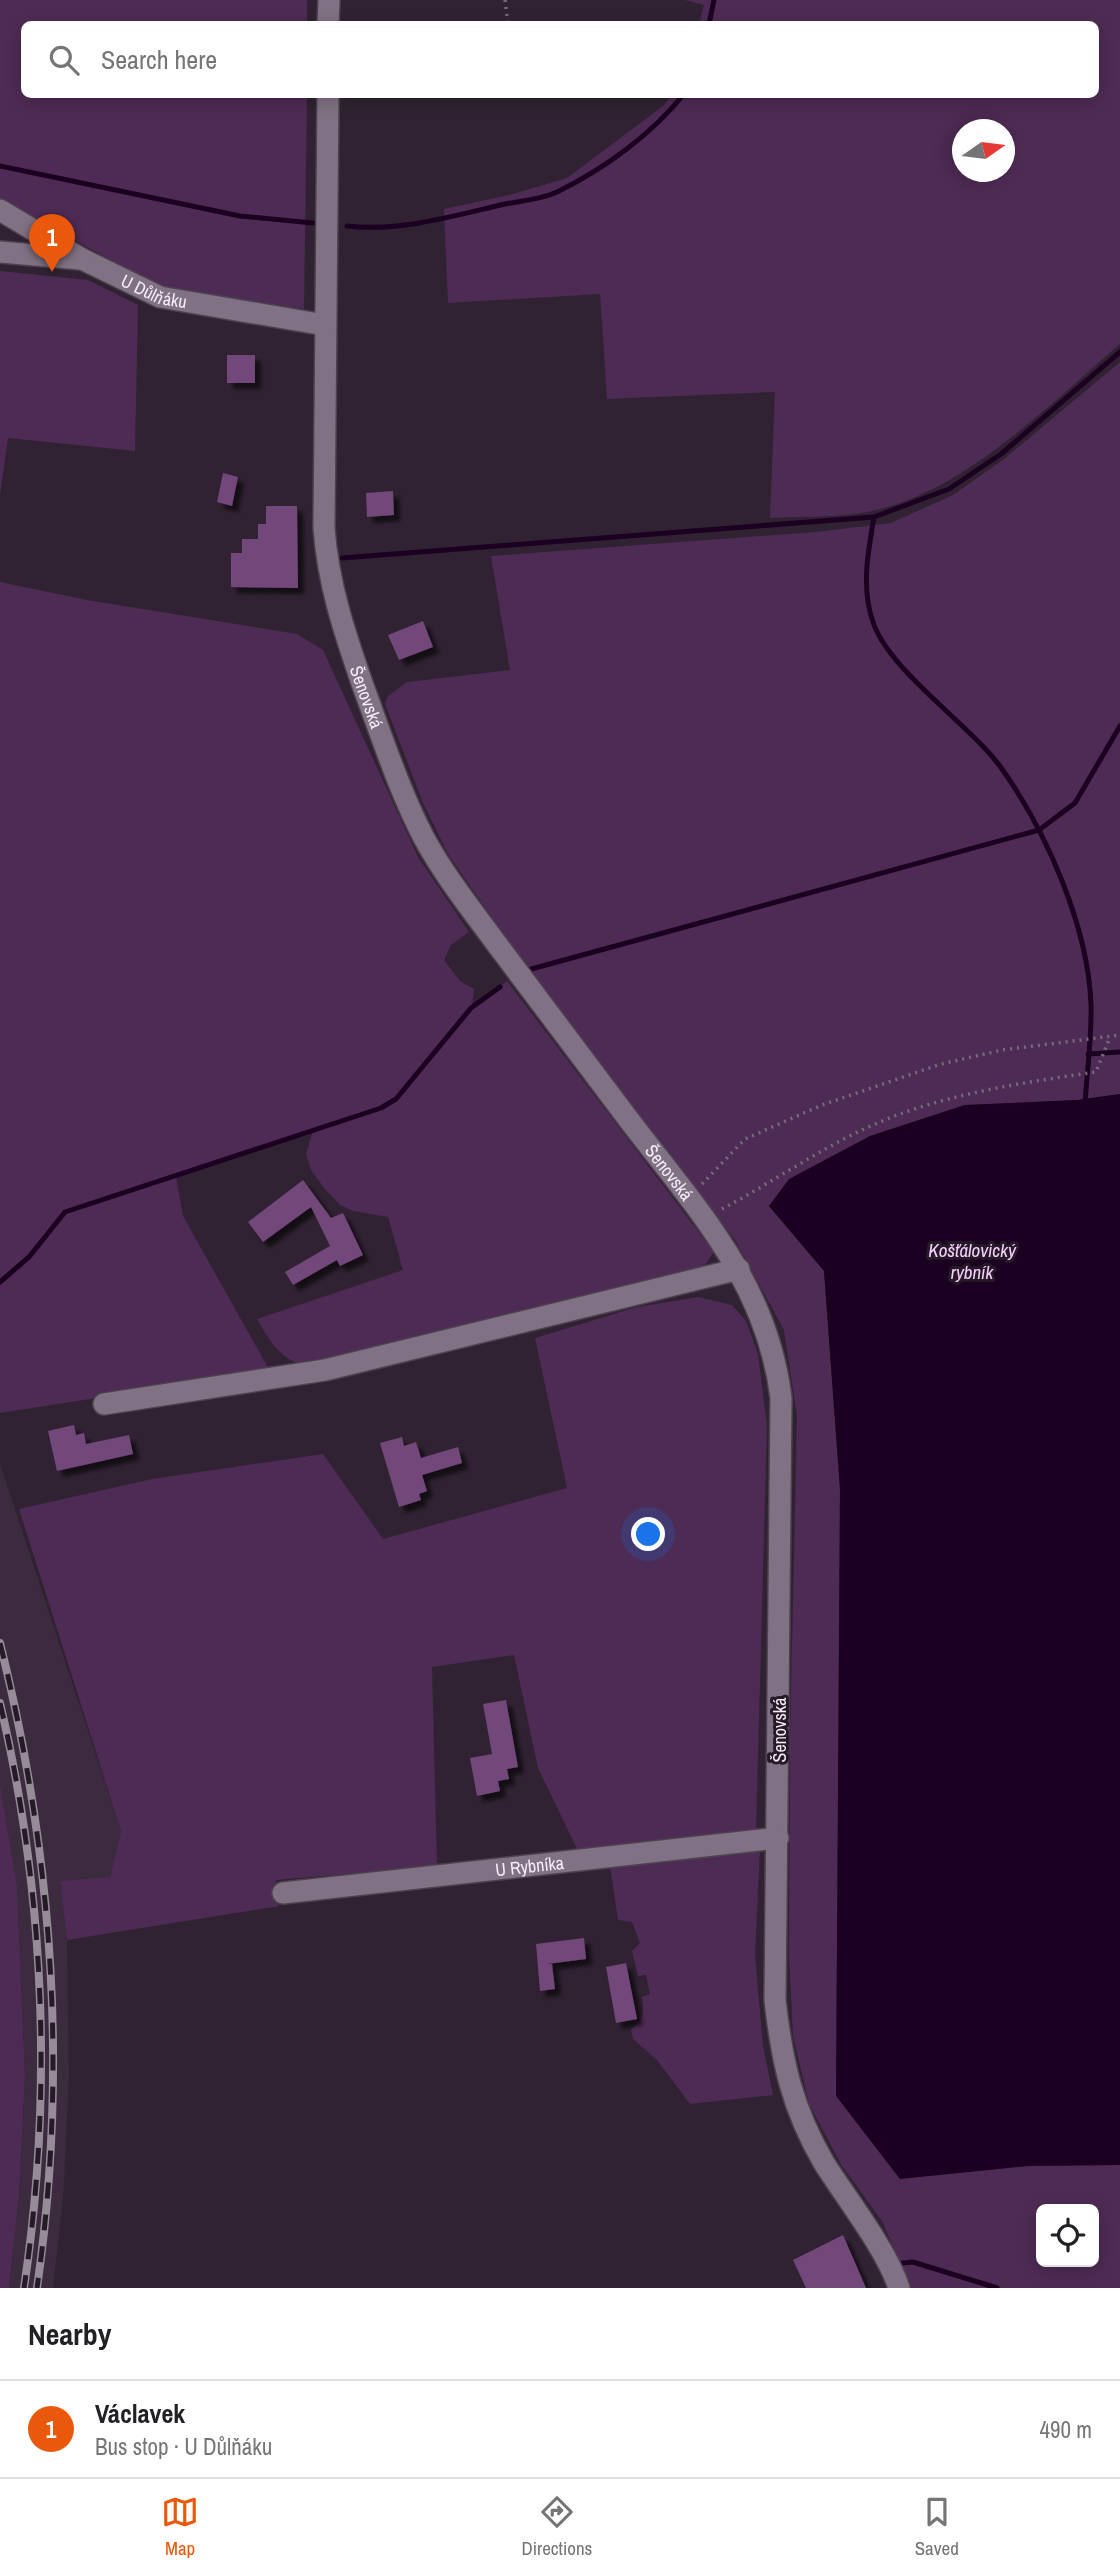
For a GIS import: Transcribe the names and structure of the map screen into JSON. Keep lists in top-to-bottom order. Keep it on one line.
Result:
{"streets":{"street":["U Důlňáku","Šenovská","U Rybníka"]},"crossings":[["U Důlňáku","Šenovská"],["Šenovská","U Rybníka"]],"water":["Košťálovický rybník"],"north":"right","page":{"search":"Search here","pins":"1","heading":"Nearby","list":[{"mark":"1","name":"Václavek","note":"Bus stop · U Důlňáku","value":"490 m"}],"nav":["Map","Directions","Saved"]}}
